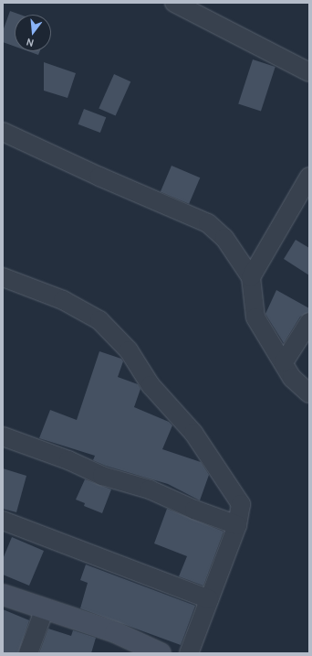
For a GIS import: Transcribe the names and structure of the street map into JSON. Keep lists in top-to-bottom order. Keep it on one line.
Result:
{"north":"bottom"}
